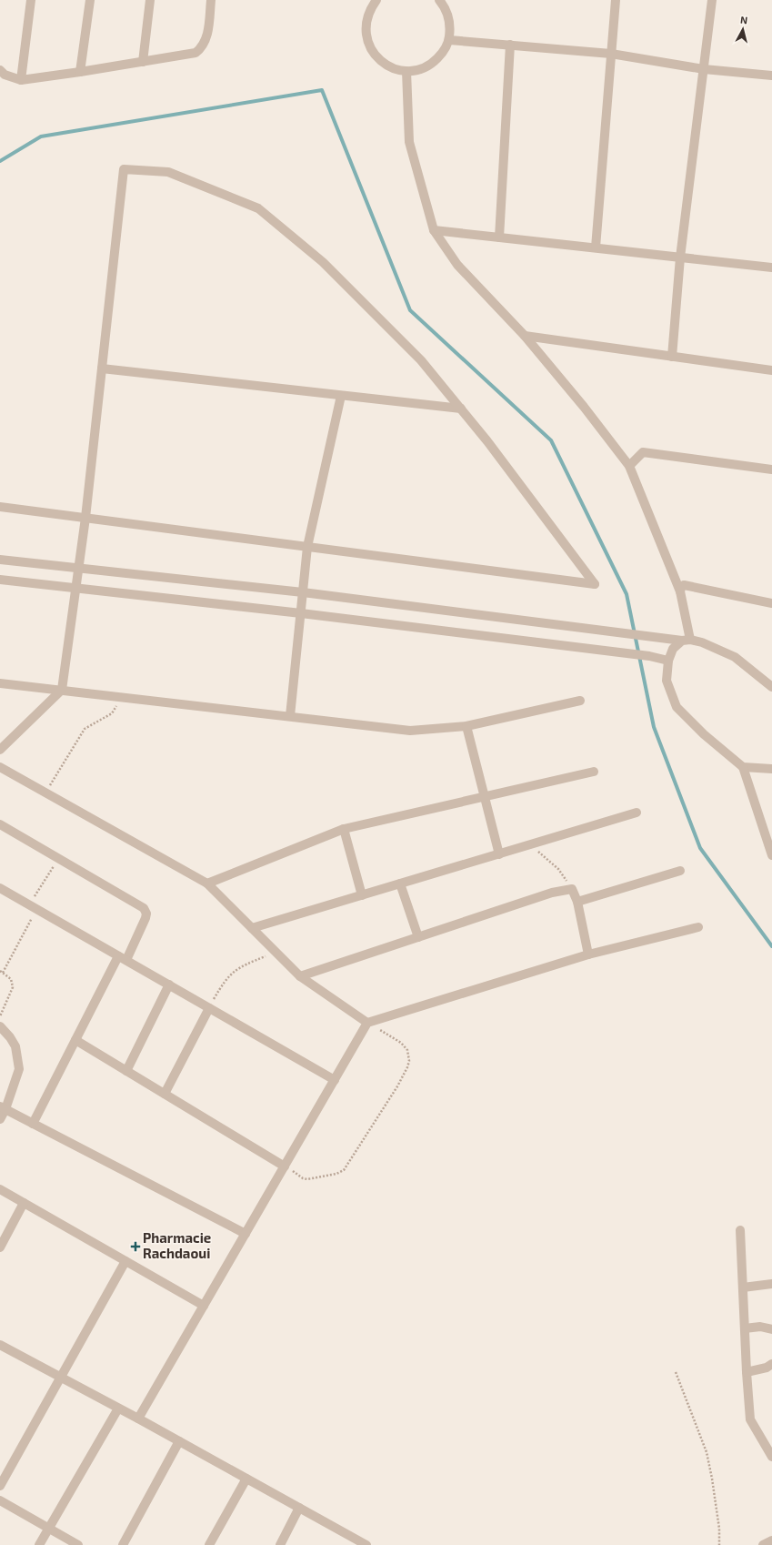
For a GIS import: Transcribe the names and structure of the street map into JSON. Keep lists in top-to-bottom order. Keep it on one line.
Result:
{"places":{"health":["Pharmacie Rachdaoui"]},"north":"top"}
